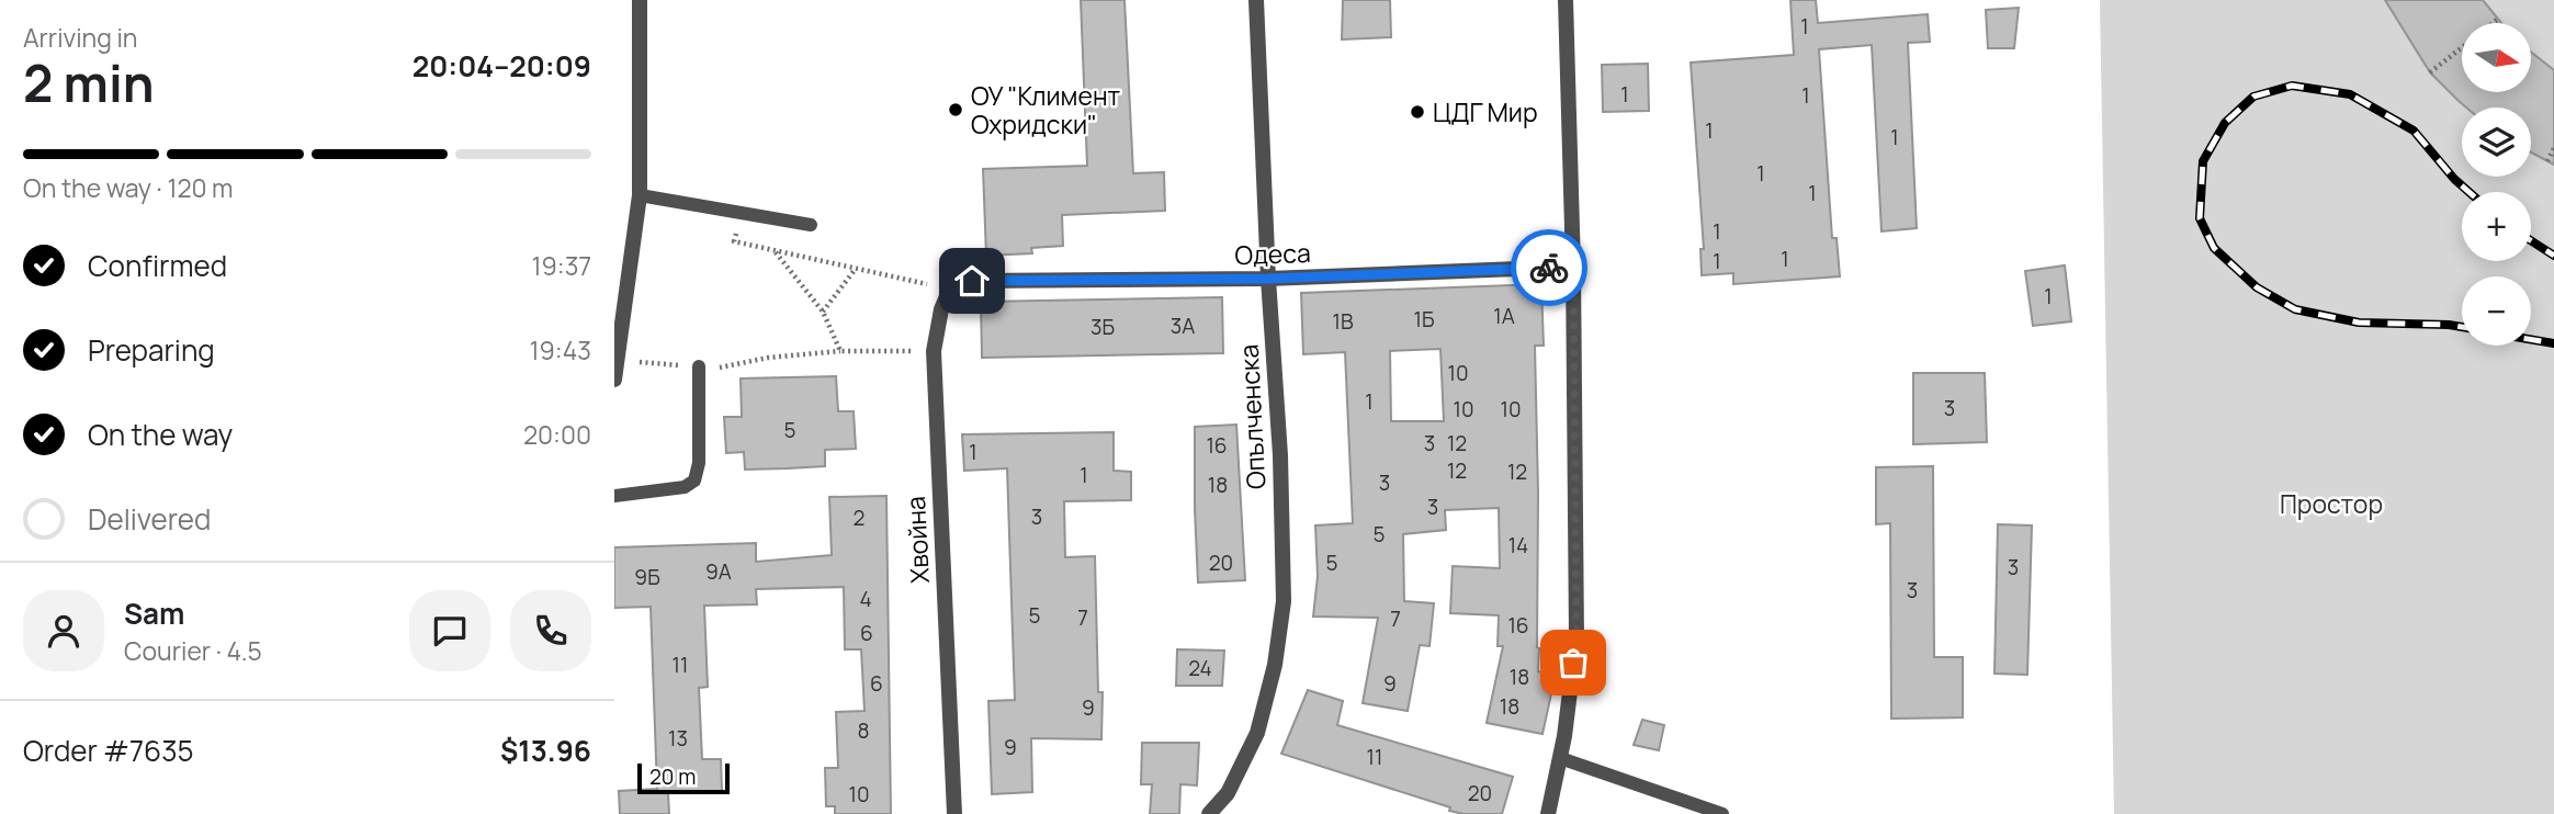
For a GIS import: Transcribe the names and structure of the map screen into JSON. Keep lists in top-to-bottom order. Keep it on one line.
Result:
{"streets":{"street":["Одеса","Опълченска","Хвойна"]},"crossings":[["Одеса","Опълченска"],["Одеса","Хвойна"]],"parks":["Простор"],"places":["ОУ \"Климент Охридски\"","ЦДГ Мир"],"house_numbers":["1","1","1","1","1","1","1","1","1","1","1","1А","1Б","1В","3А","3Б","10","1","3","10","10","5","3","12","16","1","12","12","1","3","18","3","3","2","5","14","20","5","3","9А","9Б","3","4","5","7","7","16","6","11","24","18","6","9","18","9","8","13","9","11","20","10"],"scale_bar":"20 m","north":"right","page":{"heading":["2 min","Arriving in","20:04–20:09"],"panel":["Sam","Courier · 4.5","Order #7635","$13.96"],"map_buttons":["+","−"],"bar":"On the way · 120 m","list":[["Confirmed","19:37"],["Preparing","19:43"],["On the way","20:00"],"Delivered"],"scale":"20 m"}}
